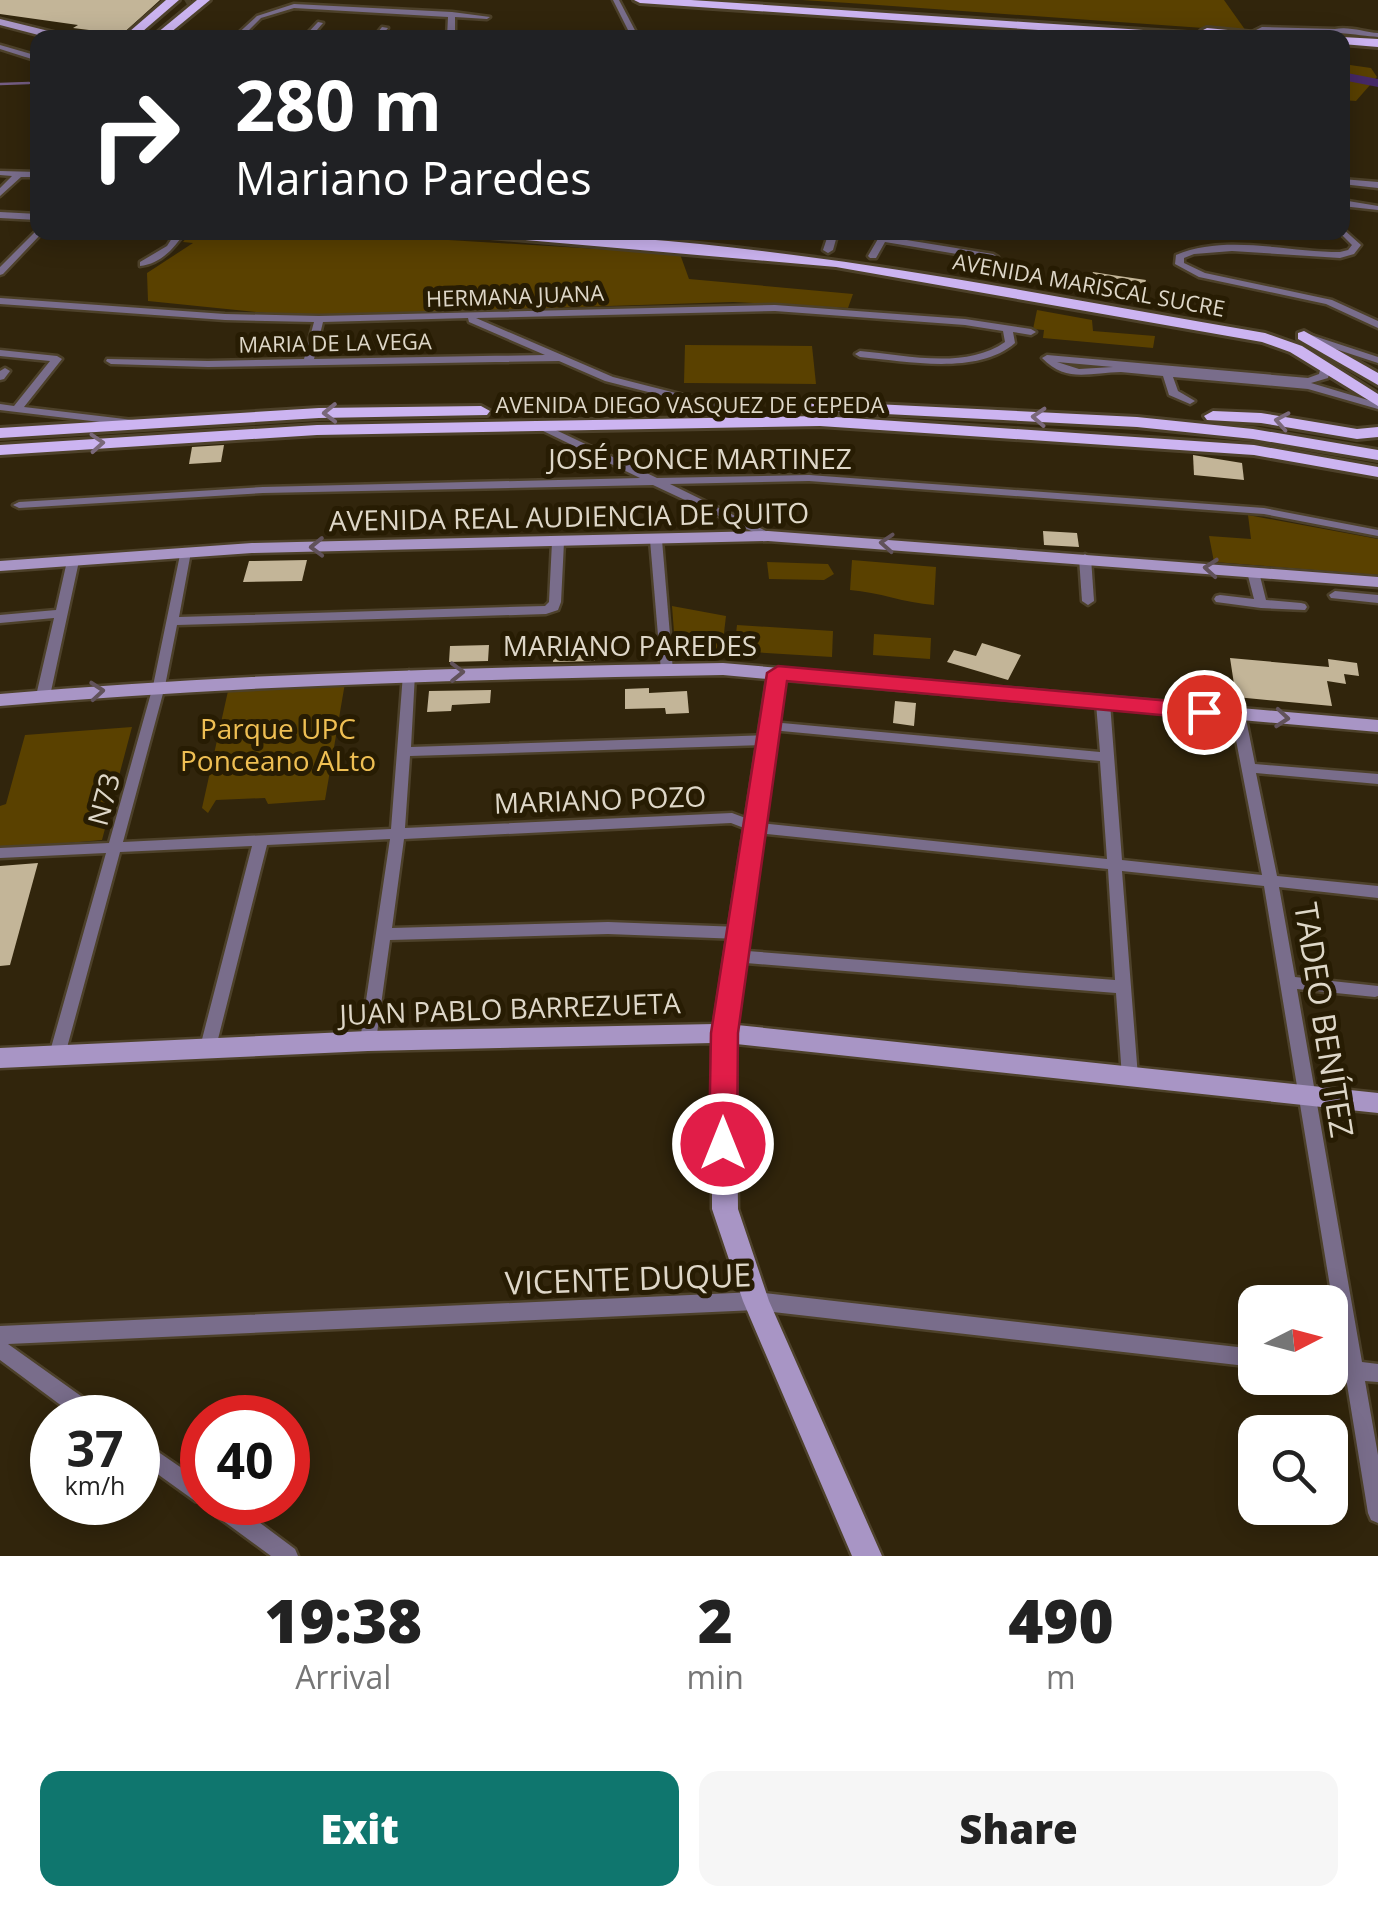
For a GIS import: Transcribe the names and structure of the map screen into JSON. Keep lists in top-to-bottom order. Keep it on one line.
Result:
{"streets":{"main road":["AVENIDA MARISCAL SUCRE","AVENIDA DIEGO VASQUEZ DE CEPEDA","AVENIDA REAL AUDIENCIA DE QUITO","MARIANO PAREDES","JUAN PABLO BARREZUETA"],"street":["HERMANA JUANA","MARIA DE LA VEGA","JOSÉ PONCE MARTINEZ","N73","MARIANO POZO","TADEO BENÍTEZ","VICENTE DUQUE"]},"crossings":[["AVENIDA REAL AUDIENCIA DE QUITO","N73"],["MARIANO PAREDES","N73"],["MARIANO PAREDES","TADEO BENÍTEZ"],["N73","MARIANO POZO"],["N73","JUAN PABLO BARREZUETA"],["MARIANO POZO","TADEO BENÍTEZ"],["JUAN PABLO BARREZUETA","TADEO BENÍTEZ"]],"one_way":["AVENIDA REAL AUDIENCIA DE QUITO","MARIANO PAREDES"],"parks":["Parque UPC Ponceano ALto"],"north":"right","page":{"turn":["280 m","Mariano Paredes"],"speed":"37 km/h","limit":"40","eta":["19:38","Arrival","2","min","490","m"],"buttons":["Exit","Share"]}}
